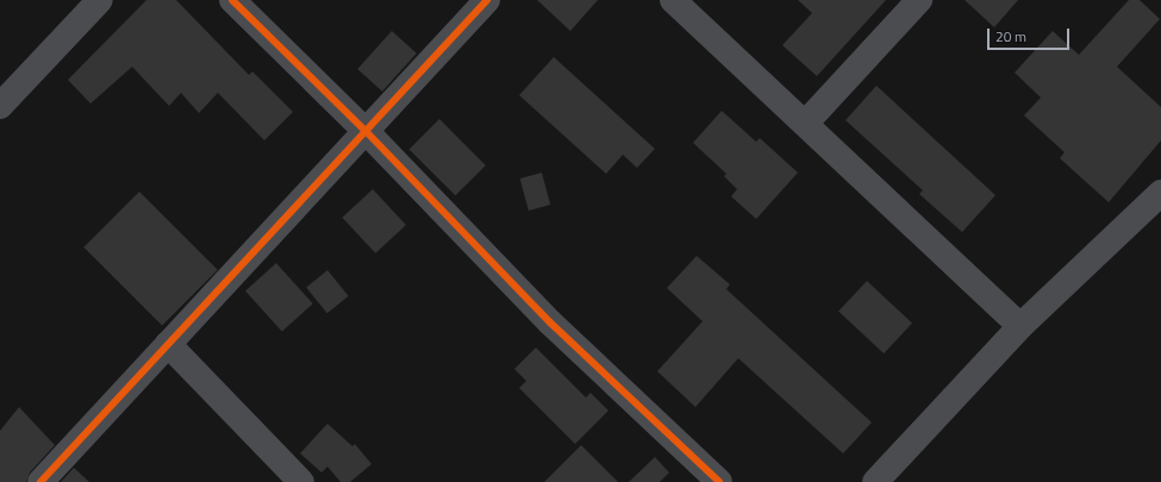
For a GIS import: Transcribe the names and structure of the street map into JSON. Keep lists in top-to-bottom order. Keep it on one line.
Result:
{"scale_bar":"20 m"}
